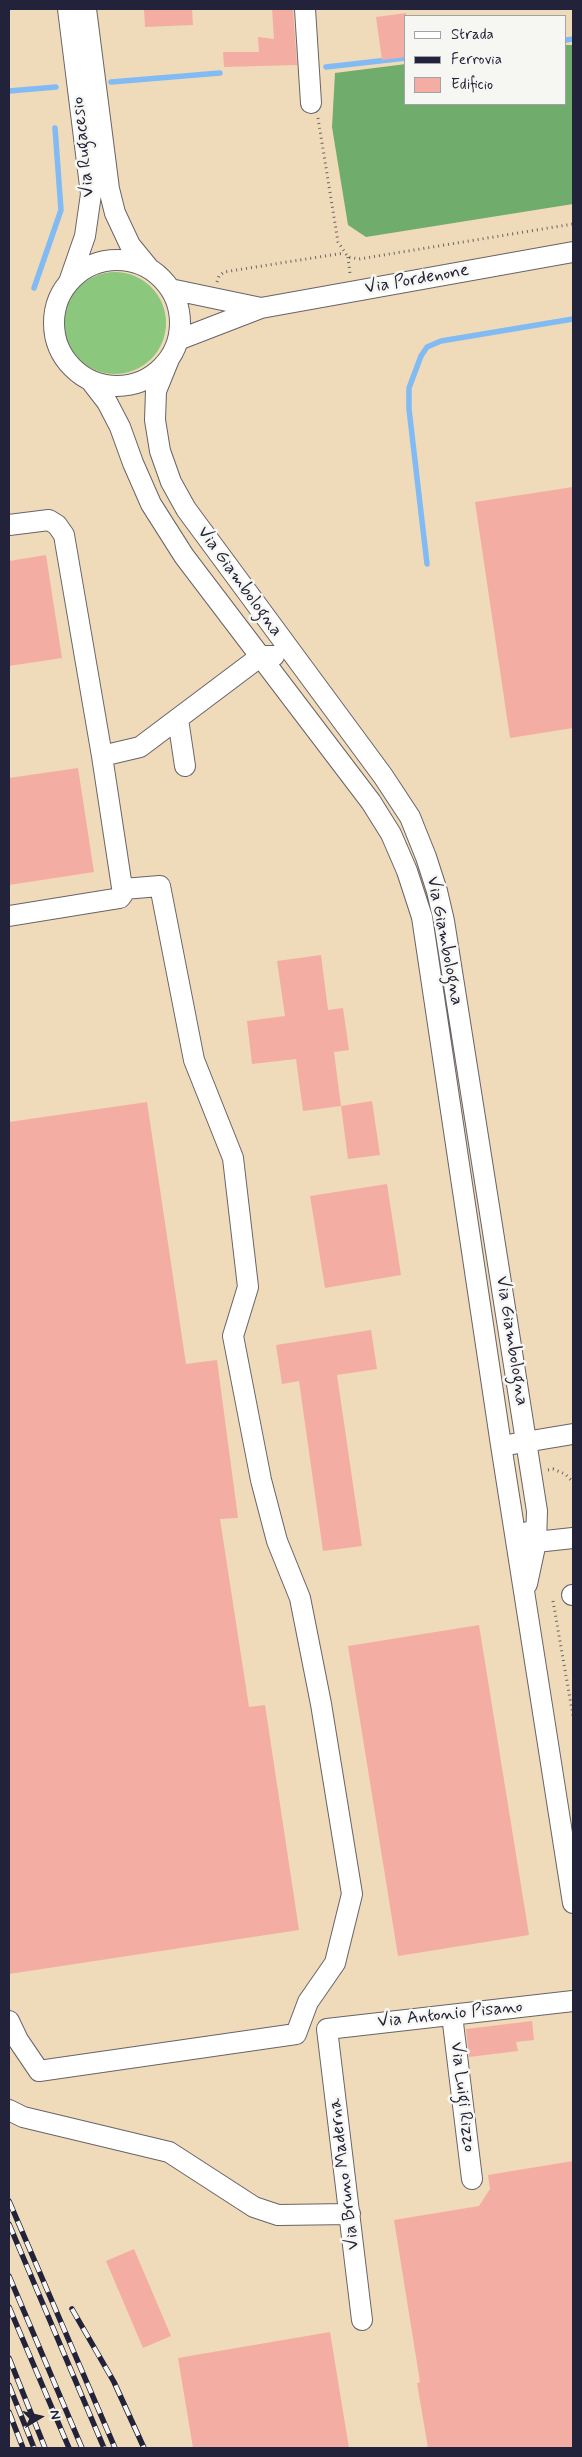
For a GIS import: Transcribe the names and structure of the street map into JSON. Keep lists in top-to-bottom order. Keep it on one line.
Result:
{"streets":{"street":["Via Rugacesio","Via Pordenone","Via Giambologna","Via Antonio Pisano","Via Luigi Rizzo","Via Bruno Maderna"]},"crossings":[["Via Rugacesio","Via Pordenone"],["Via Rugacesio","Via Giambologna"],["Via Pordenone","Via Giambologna"],["Via Antonio Pisano","Via Luigi Rizzo"],["Via Antonio Pisano","Via Bruno Maderna"]],"legend":["Strada","Ferrovia","Edificio"],"north":"right"}
